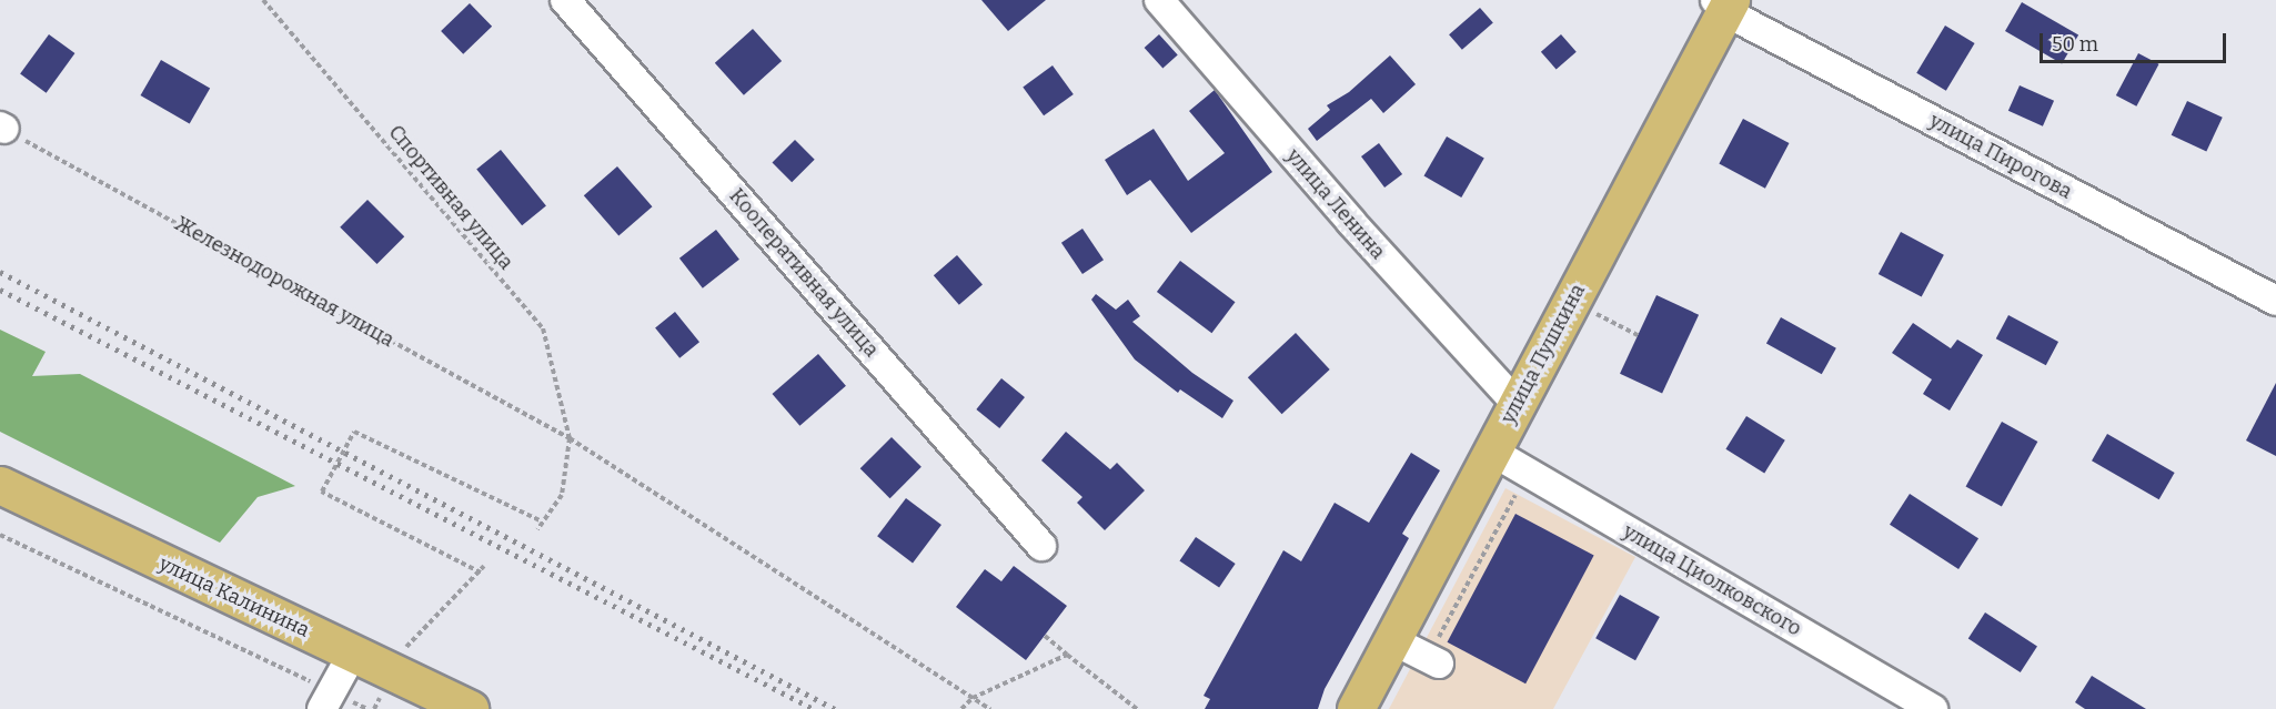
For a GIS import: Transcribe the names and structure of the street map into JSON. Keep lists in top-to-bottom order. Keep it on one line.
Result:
{"streets":{"main road":["улица Пушкина","улица Калинина"],"street":["улица Пирогова","улица Ленина","Кооперативная улица","улица Циолковского"],"path":["Спортивная улица","Железнодорожная улица"]},"crossings":[["улица Пирогова","улица Пушкина"],["Спортивная улица","Железнодорожная улица"],["улица Ленина","улица Пушкина"],["улица Пушкина","улица Циолковского"]],"scale_bar":"50 m"}
